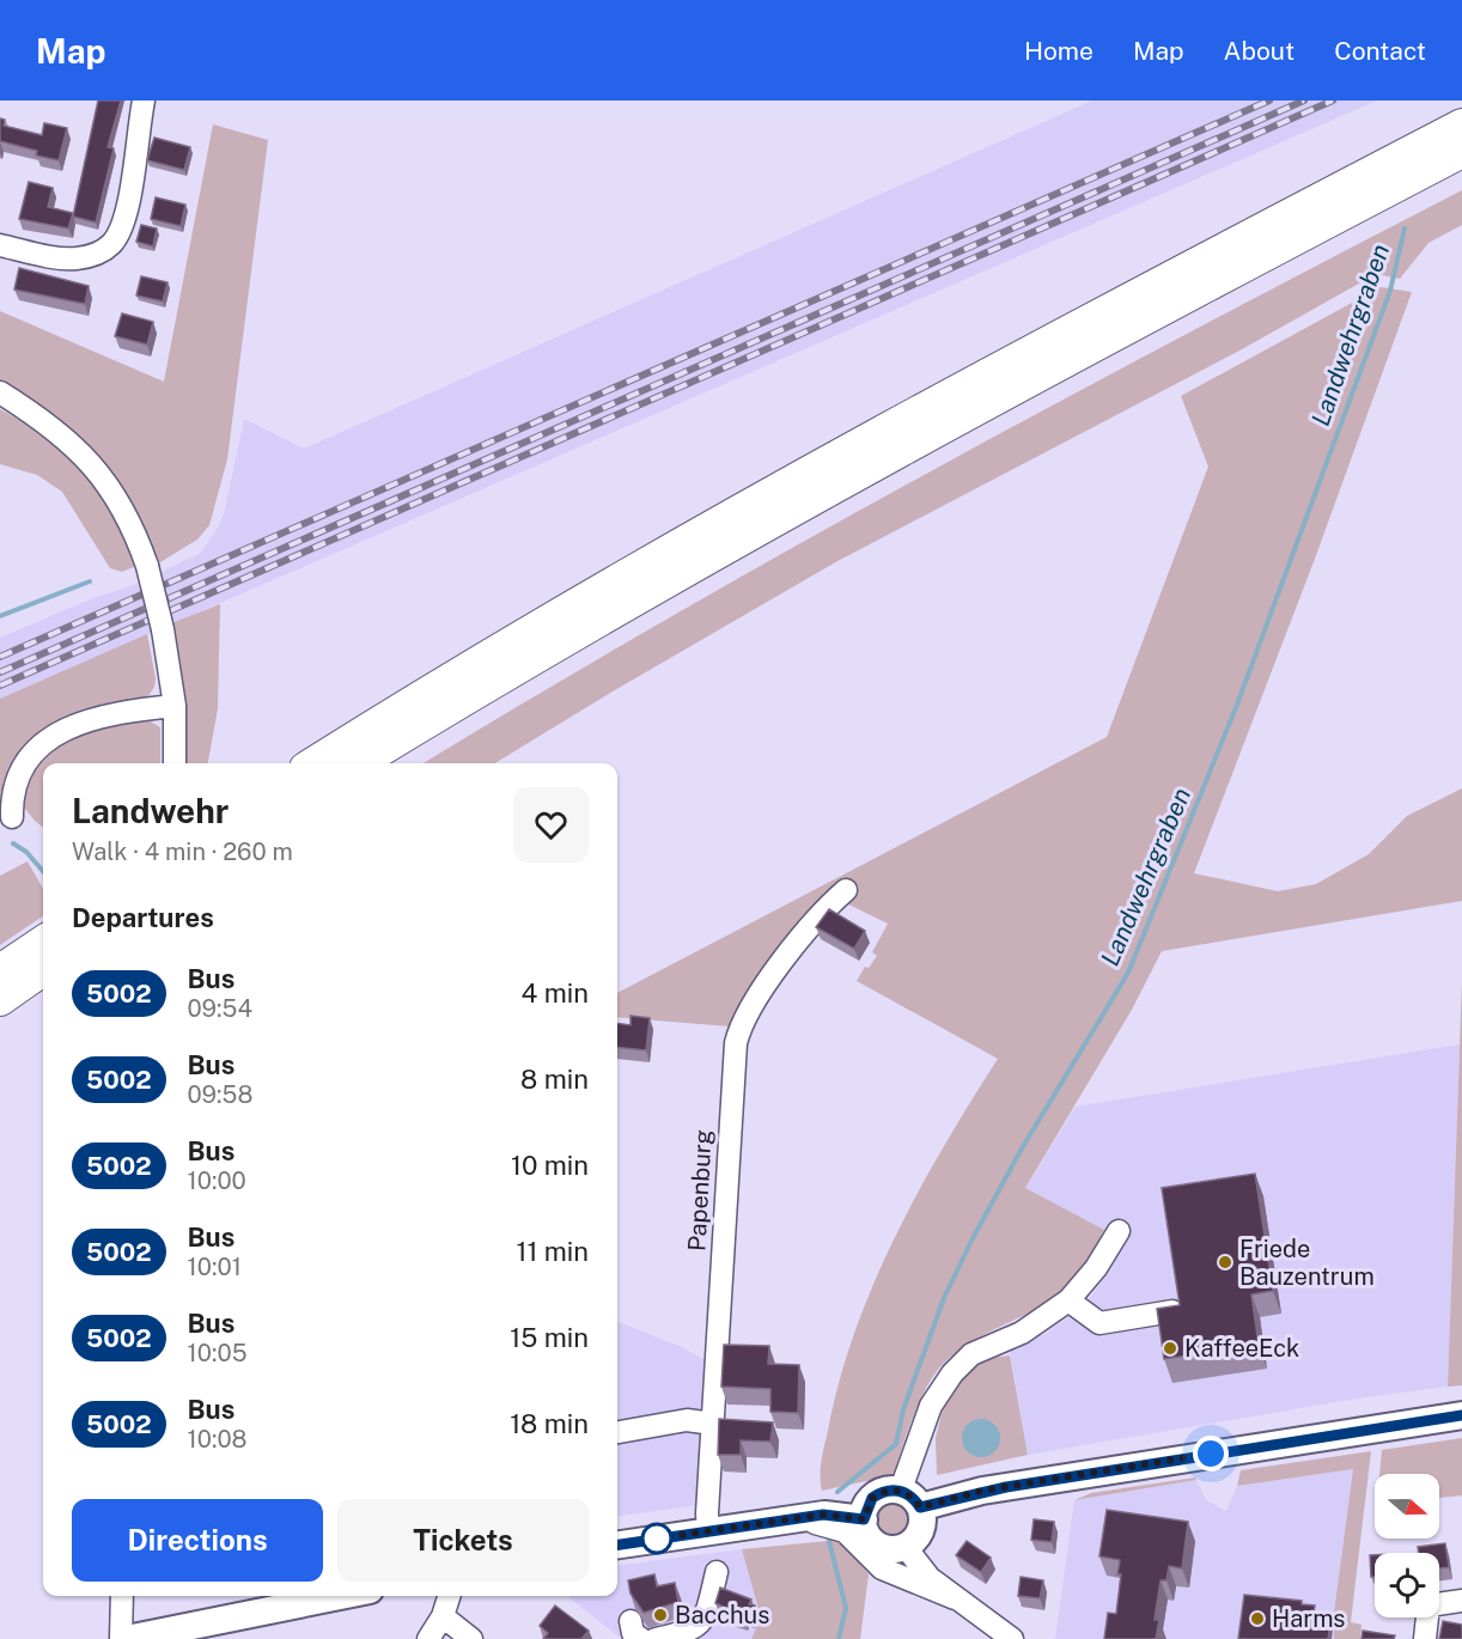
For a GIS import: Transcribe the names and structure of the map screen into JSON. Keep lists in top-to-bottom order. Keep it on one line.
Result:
{"streets":{"street":["Papenburg"]},"water":["Landwehrgraben"],"places":["Friede Bauzentrum","KaffeeEck","Bacchus","Harms"],"lines":["bus line 5002"],"north":"right","page":{"header":"Map","nav":["Home","Map","About","Contact"],"heading":[["Landwehr","Walk · 4 min · 260 m"],"Departures"],"list":[{"mark":"5002","name":"Bus","note":"09:54","value":"4 min"},{"mark":"5002","name":"Bus","note":"09:58","value":"8 min"},{"mark":"5002","name":"Bus","note":"10:00","value":"10 min"},{"mark":"5002","name":"Bus","note":"10:01","value":"11 min"},{"mark":"5002","name":"Bus","note":"10:05","value":"15 min"},{"mark":"5002","name":"Bus","note":"10:08","value":"18 min"}],"buttons":["Directions","Tickets"]}}
